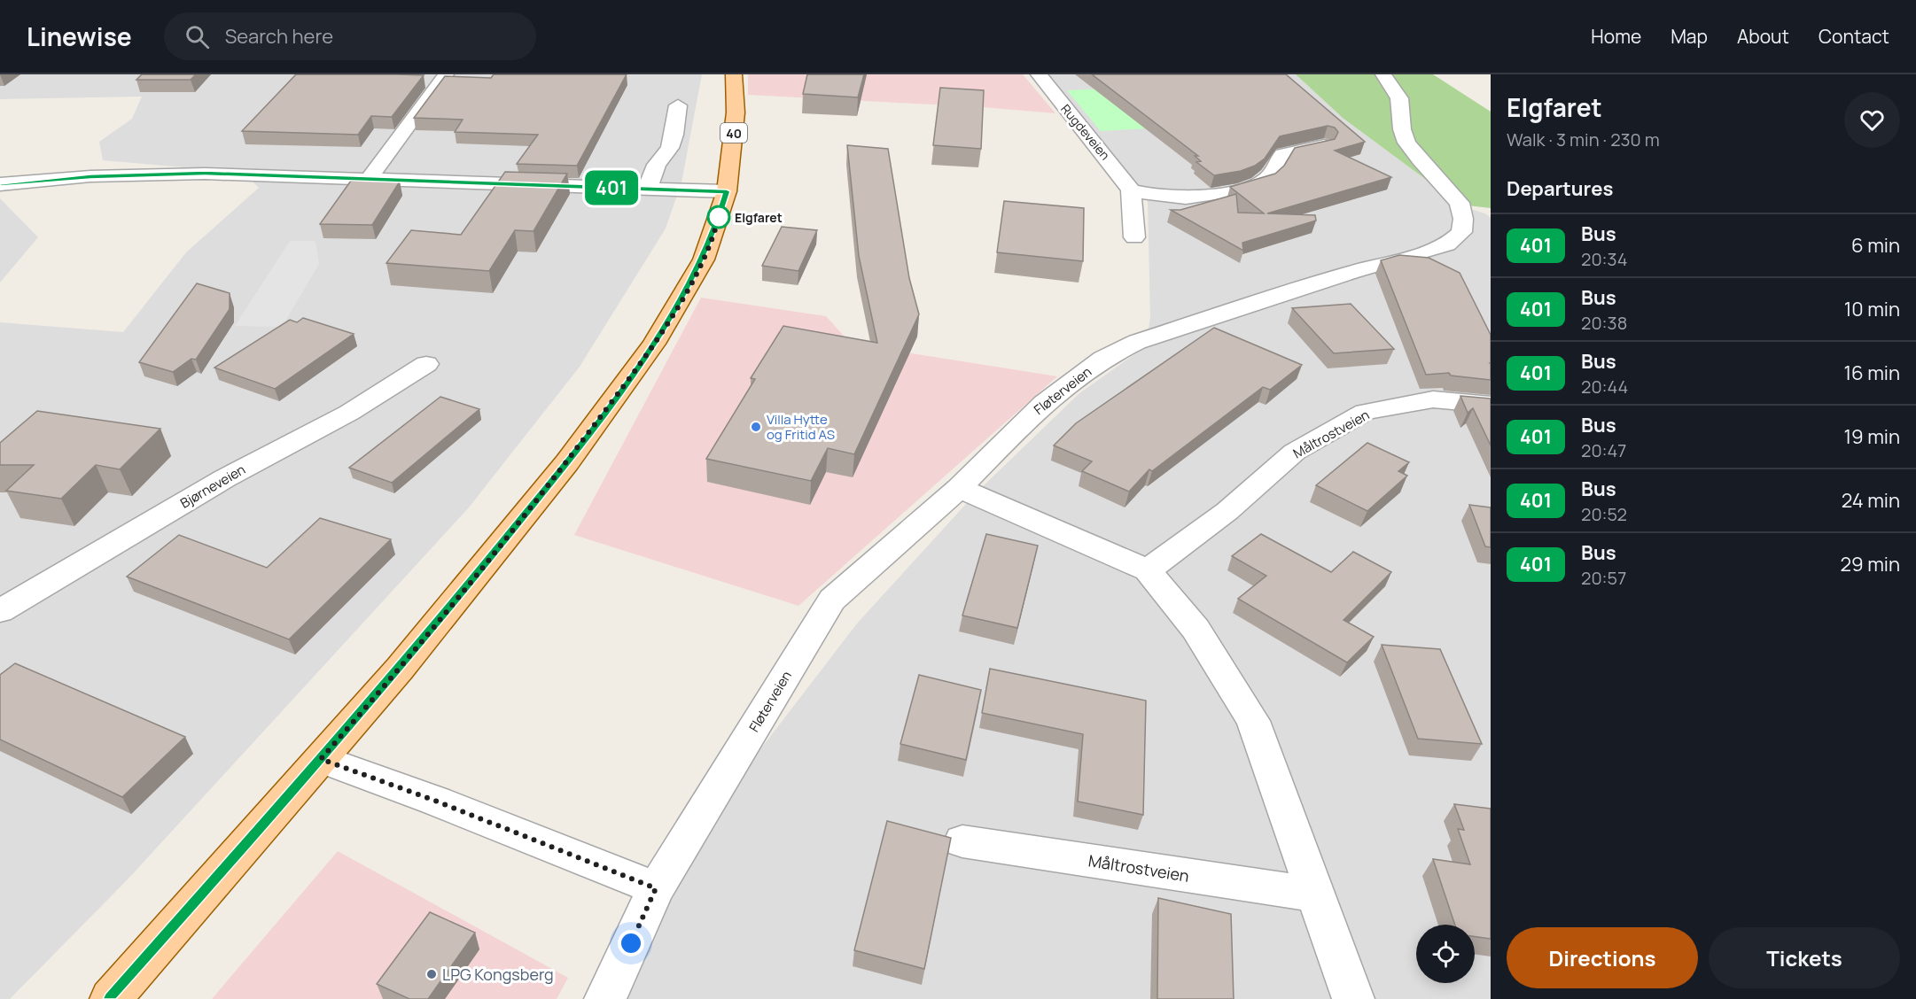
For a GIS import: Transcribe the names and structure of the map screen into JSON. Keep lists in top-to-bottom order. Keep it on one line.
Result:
{"streets":{"main road":["40"],"street":["Rugdeveien","Fløterveien","Måltrostveien","Bjørneveien"]},"places":["Elgfaret","Villa Hytte og Fritid AS","LPG Kongsberg"],"lines":["bus line 401"],"page":{"header":"Linewise","search":"Search here","nav":["Home","Map","About","Contact"],"on_map":"401","heading":[["Elgfaret","Walk · 3 min · 230 m"],"Departures"],"list":[{"mark":"401","name":"Bus","note":"20:34","value":"6 min"},{"mark":"401","name":"Bus","note":"20:38","value":"10 min"},{"mark":"401","name":"Bus","note":"20:44","value":"16 min"},{"mark":"401","name":"Bus","note":"20:47","value":"19 min"},{"mark":"401","name":"Bus","note":"20:52","value":"24 min"},{"mark":"401","name":"Bus","note":"20:57","value":"29 min"}],"buttons":["Directions","Tickets"]}}
